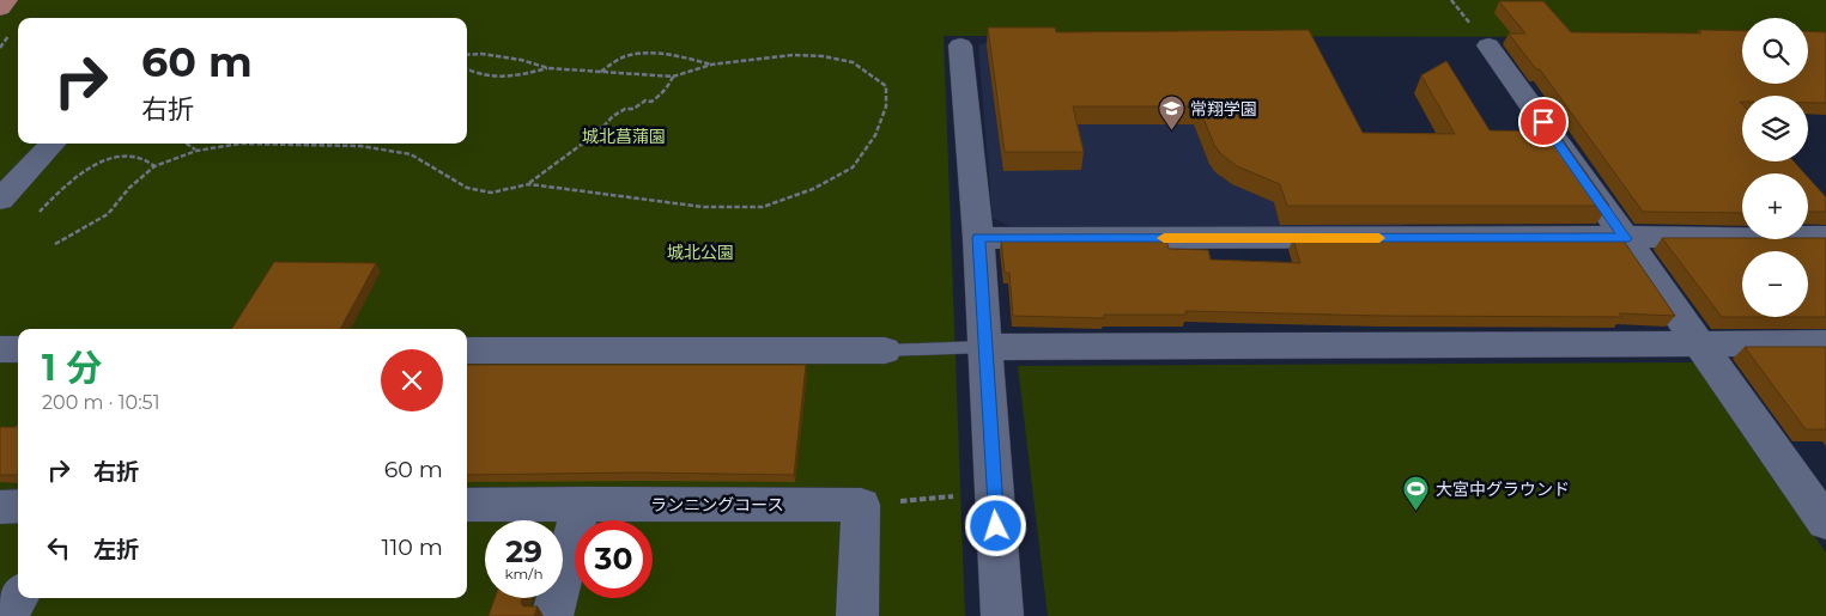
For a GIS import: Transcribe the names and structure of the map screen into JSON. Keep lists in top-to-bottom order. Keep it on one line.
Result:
{"streets":{"street":["ランニングコース"]},"parks":["城北菖蒲園","城北公園"],"places":{"school or university":["常翔学園"],"sports":["大宮中グラウンド"]},"page":{"map_buttons":["+","−"],"turn":["60 m","右折"],"heading":["1 分","200 m · 10:51"],"list":[{"name":"右折","value":"60 m"},{"name":"左折","value":"110 m"}],"speed":"29 km/h","limit":"30"}}
